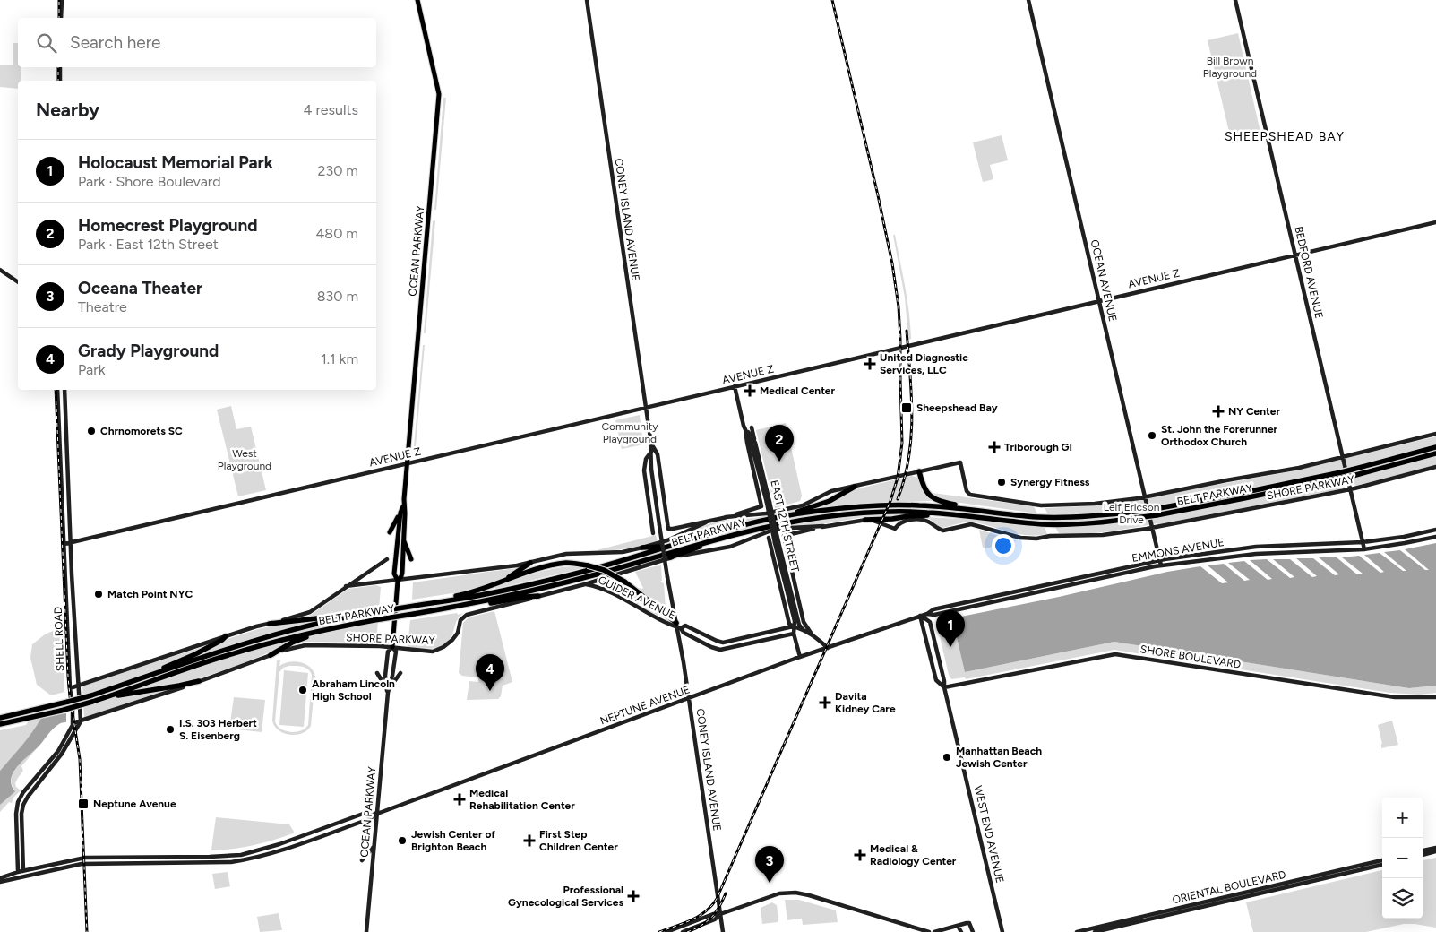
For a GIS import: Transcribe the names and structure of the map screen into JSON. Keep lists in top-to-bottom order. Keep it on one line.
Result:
{"streets":{"highway":["BELT PARKWAY"],"main road":["CONEY ISLAND AVENUE","OCEAN PARKWAY","BEDFORD AVENUE","AVENUE Z","OCEAN AVENUE","SHORE PARKWAY","EAST 12TH STREET","EMMONS AVENUE","GUIDER AVENUE","SHELL ROAD","SHORE BOULEVARD","NEPTUNE AVENUE","WEST END AVENUE","ORIENTAL BOULEVARD"]},"crossings":[["CONEY ISLAND AVENUE","AVENUE Z"],["CONEY ISLAND AVENUE","GUIDER AVENUE"],["CONEY ISLAND AVENUE","NEPTUNE AVENUE"],["OCEAN PARKWAY","AVENUE Z"],["OCEAN PARKWAY","SHORE PARKWAY"],["OCEAN PARKWAY","NEPTUNE AVENUE"],["BEDFORD AVENUE","AVENUE Z"],["BEDFORD AVENUE","SHORE PARKWAY"],["BEDFORD AVENUE","EMMONS AVENUE"],["AVENUE Z","OCEAN AVENUE"],["AVENUE Z","EAST 12TH STREET"],["AVENUE Z","SHELL ROAD"],["OCEAN AVENUE","SHORE PARKWAY"],["OCEAN AVENUE","EMMONS AVENUE"],["SHORE PARKWAY","EAST 12TH STREET"],["SHORE PARKWAY","GUIDER AVENUE"],["SHORE PARKWAY","SHELL ROAD"],["EAST 12TH STREET","GUIDER AVENUE"],["EAST 12TH STREET","NEPTUNE AVENUE"],["EMMONS AVENUE","NEPTUNE AVENUE"],["GUIDER AVENUE","NEPTUNE AVENUE"],["SHELL ROAD","NEPTUNE AVENUE"],["SHORE BOULEVARD","WEST END AVENUE"]],"districts":["SHEEPSHEAD BAY"],"parks":["Bill Brown Playground","Community Playground","West Playground","Leif Ericson Drive"],"places":{"health":["United Diagnostic Services, LLC","Medical Center","NY Center","Triborough GI","Davita Kidney Care","Medical Rehabilitation Center","First Step Children Center","Medical & Radiology Center","Professional Gynecological Services"],"transit":["Sheepshead Bay","Neptune Avenue"],"other":["Chrnomorets SC","St. John the Forerunner Orthodox Church","Synergy Fitness","Match Point NYC","Abraham Lincoln High School","I.S. 303 Herbert S. Eisenberg","Manhattan Beach Jewish Center","Jewish Center of Brighton Beach"]},"page":{"search":"Search here","heading":["Nearby","4 results"],"list":[{"mark":"1","name":"Holocaust Memorial Park","note":"Park · Shore Boulevard","value":"230 m"},{"mark":"2","name":"Homecrest Playground","note":"Park · East 12th Street","value":"480 m"},{"mark":"3","name":"Oceana Theater","note":"Theatre","value":"830 m"},{"mark":"4","name":"Grady Playground","note":"Park","value":"1.1 km"}],"pins":["2","1","4","3"],"map_buttons":["+","−"]}}
